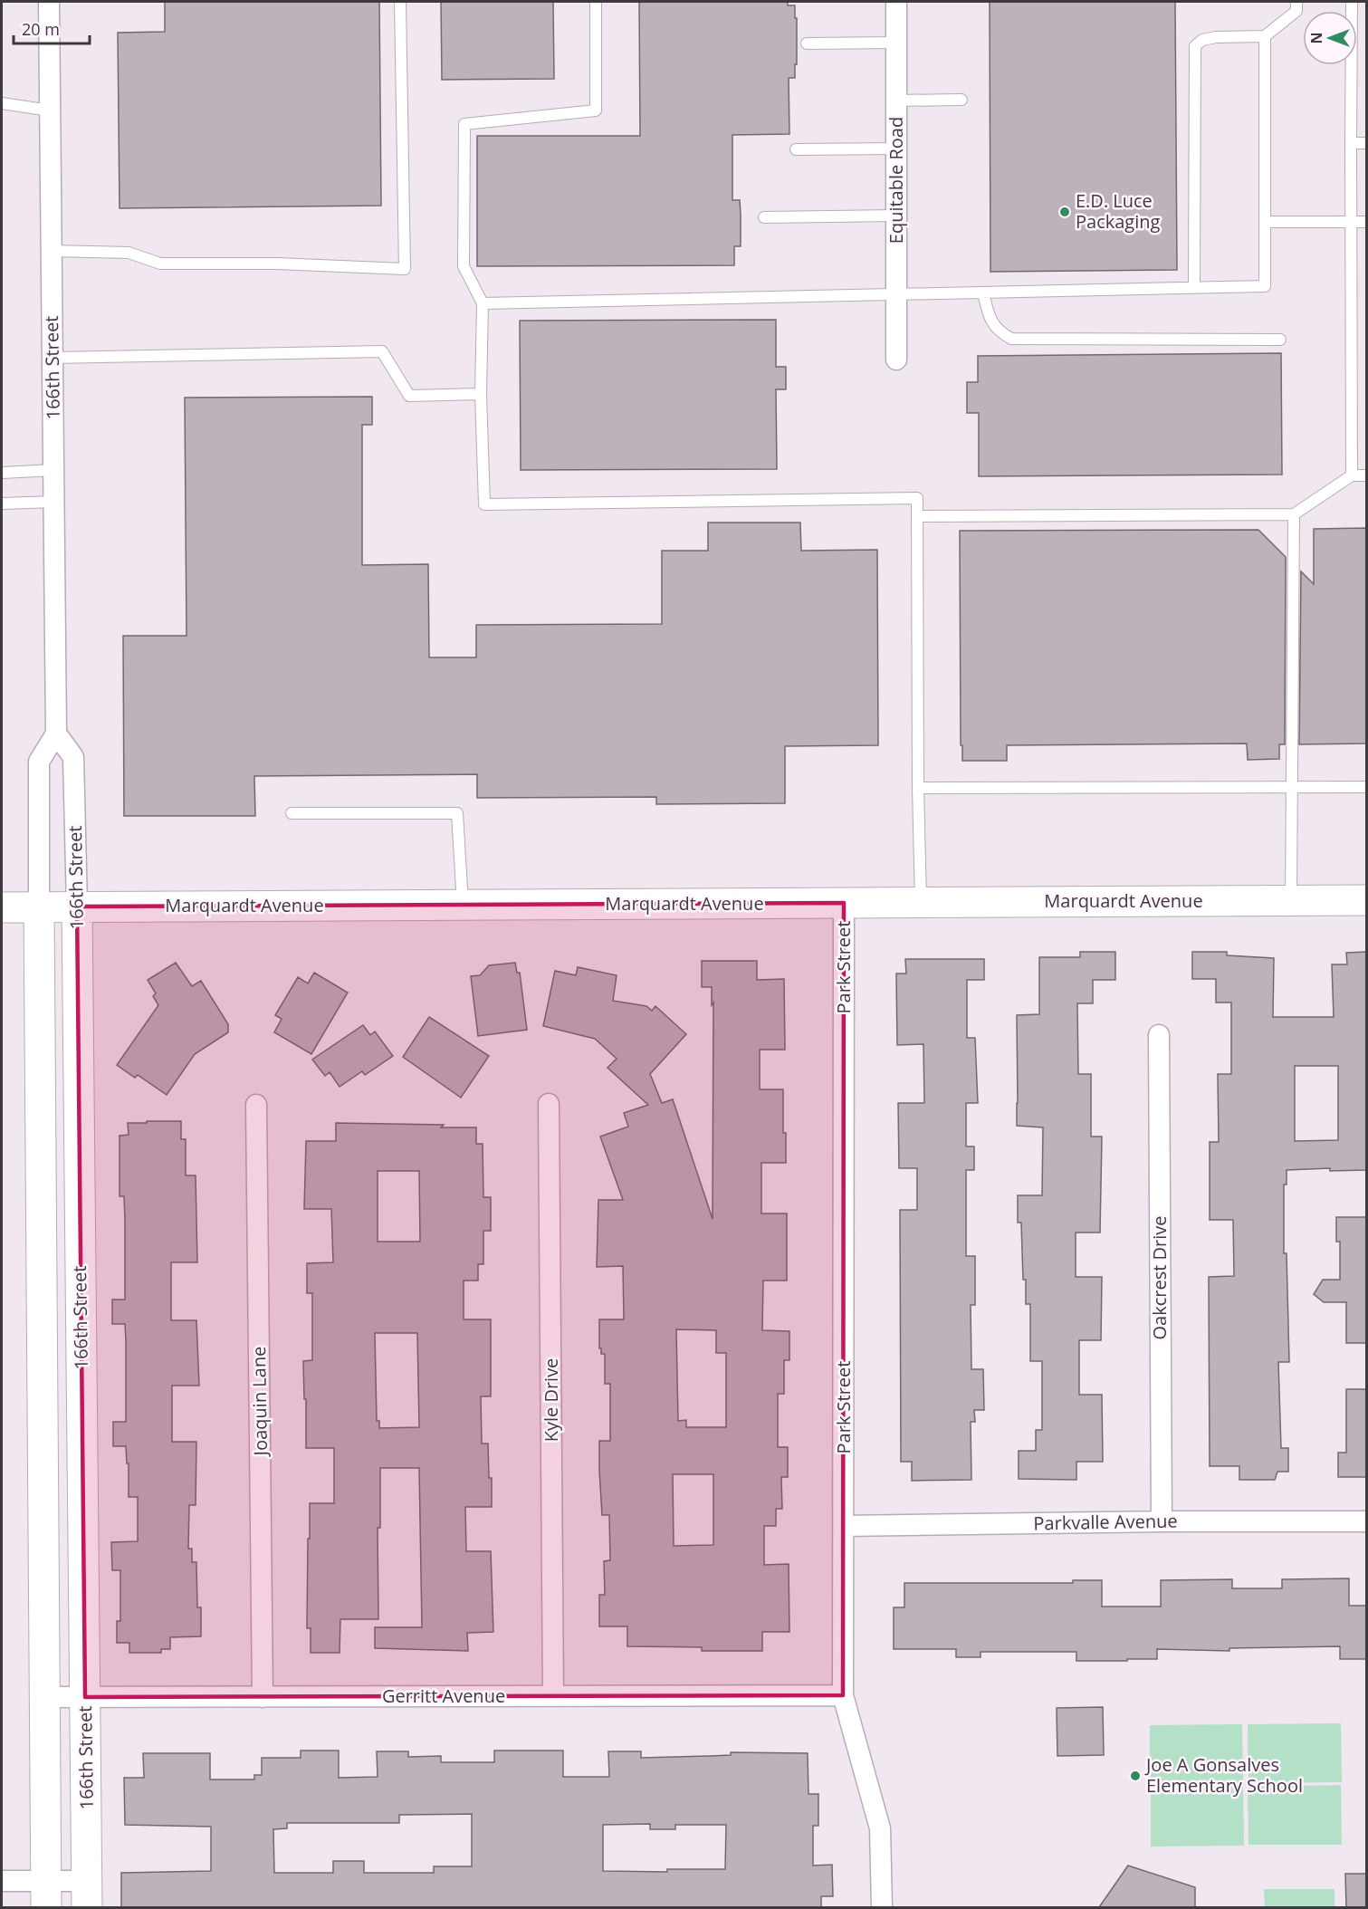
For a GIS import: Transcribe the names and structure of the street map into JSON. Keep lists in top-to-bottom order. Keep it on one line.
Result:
{"streets":{"street":["Equitable Road","166th Street","Marquardt Avenue","Park Street","Oakcrest Drive","Kyle Drive","Joaquin Lane","Parkvalle Avenue","Gerritt Avenue"]},"crossings":[["166th Street","Marquardt Avenue"],["166th Street","Gerritt Avenue"],["Marquardt Avenue","Park Street"],["Park Street","Parkvalle Avenue"],["Park Street","Gerritt Avenue"],["Oakcrest Drive","Parkvalle Avenue"],["Kyle Drive","Gerritt Avenue"],["Joaquin Lane","Gerritt Avenue"]],"places":["E.D. Luce Packaging","Joe A Gonsalves Elementary School"],"scale_bar":"20 m","north":"left"}
